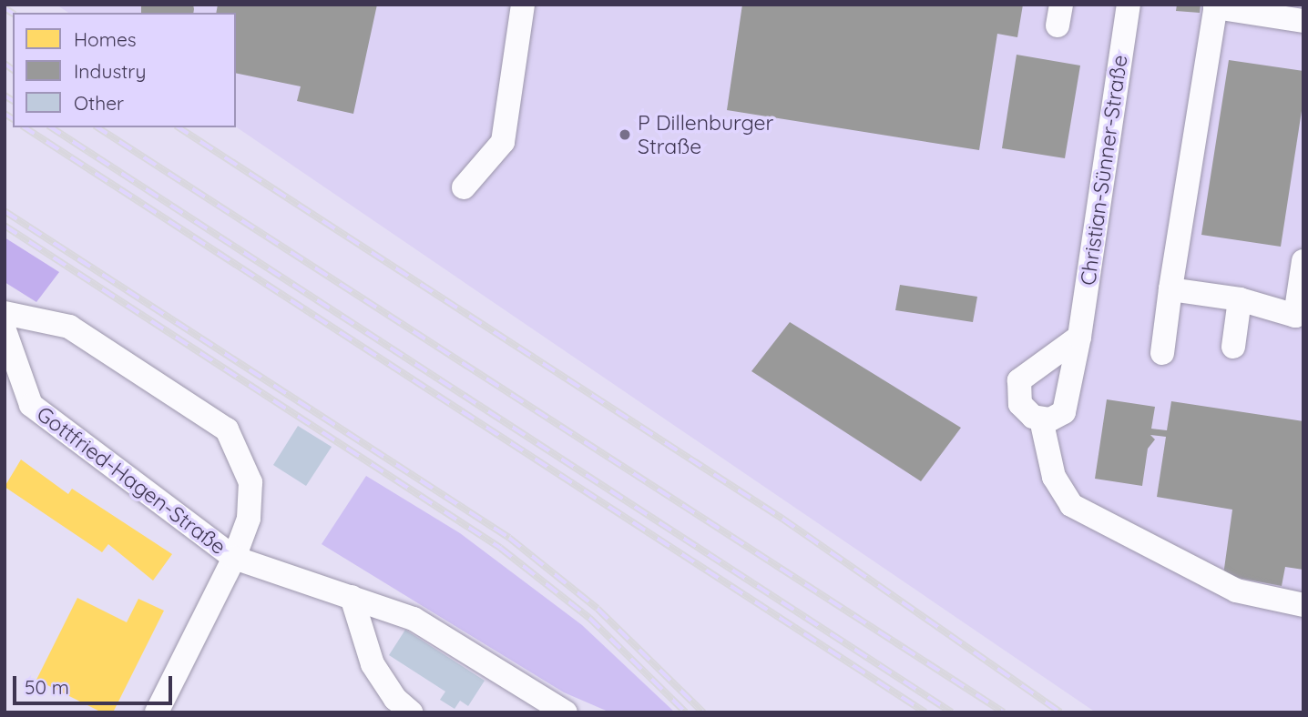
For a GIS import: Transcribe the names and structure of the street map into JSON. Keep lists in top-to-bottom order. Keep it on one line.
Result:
{"streets":{"street":["Christian-Sünner-Straße","Gottfried-Hagen-Straße"]},"places":["P Dillenburger Straße"],"legend":["Homes","Industry","Other"],"scale_bar":"50 m"}
